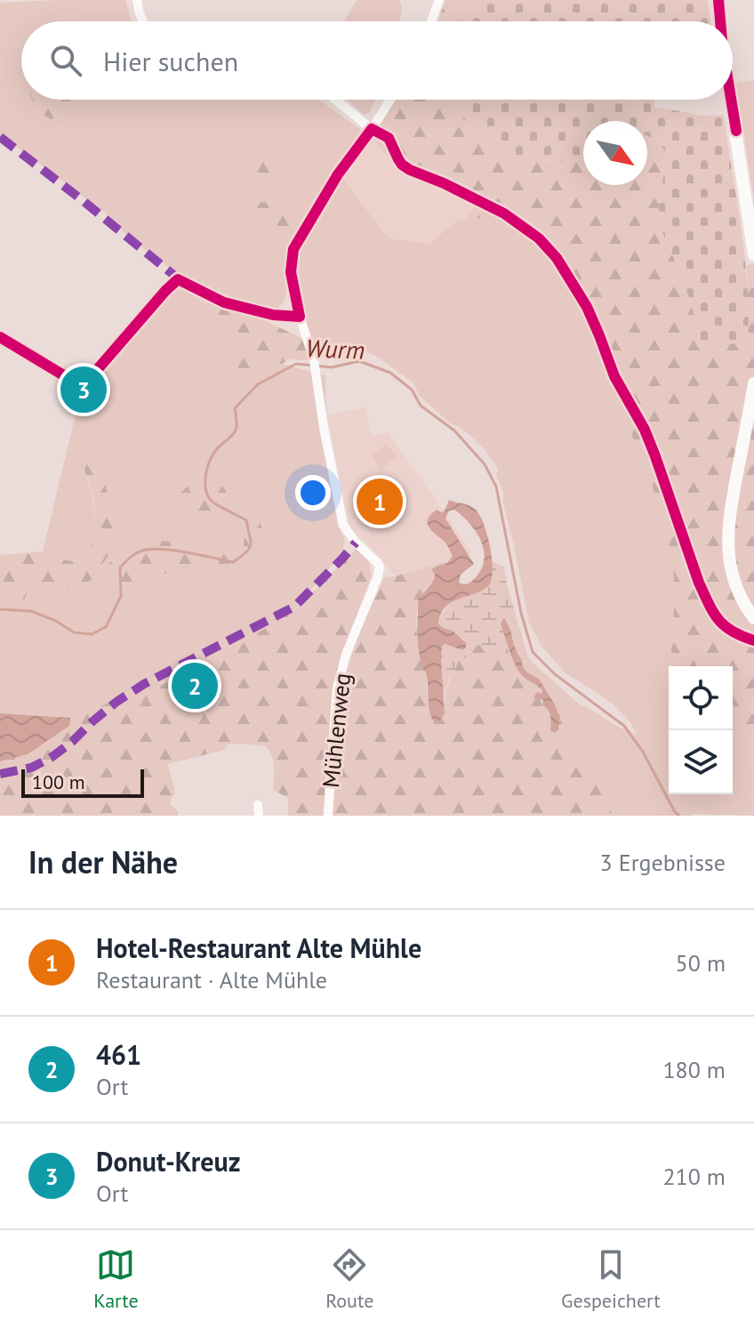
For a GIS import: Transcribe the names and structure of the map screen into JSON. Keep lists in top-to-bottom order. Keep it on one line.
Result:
{"streets":{"street":["Mühlenweg"]},"water":["Wurm"],"scale_bar":"100 m","north":"bottom right","page":{"search":"Hier suchen","pins":["3","1","2"],"scale":"100 m","heading":["In der Nähe","3 Ergebnisse"],"list":[{"mark":"1","name":"Hotel-Restaurant Alte Mühle","note":"Restaurant · Alte Mühle","value":"50 m"},{"mark":"2","name":"461","note":"Ort","value":"180 m"},{"mark":"3","name":"Donut-Kreuz","note":"Ort","value":"210 m"}],"nav":["Karte","Route","Gespeichert"]}}
